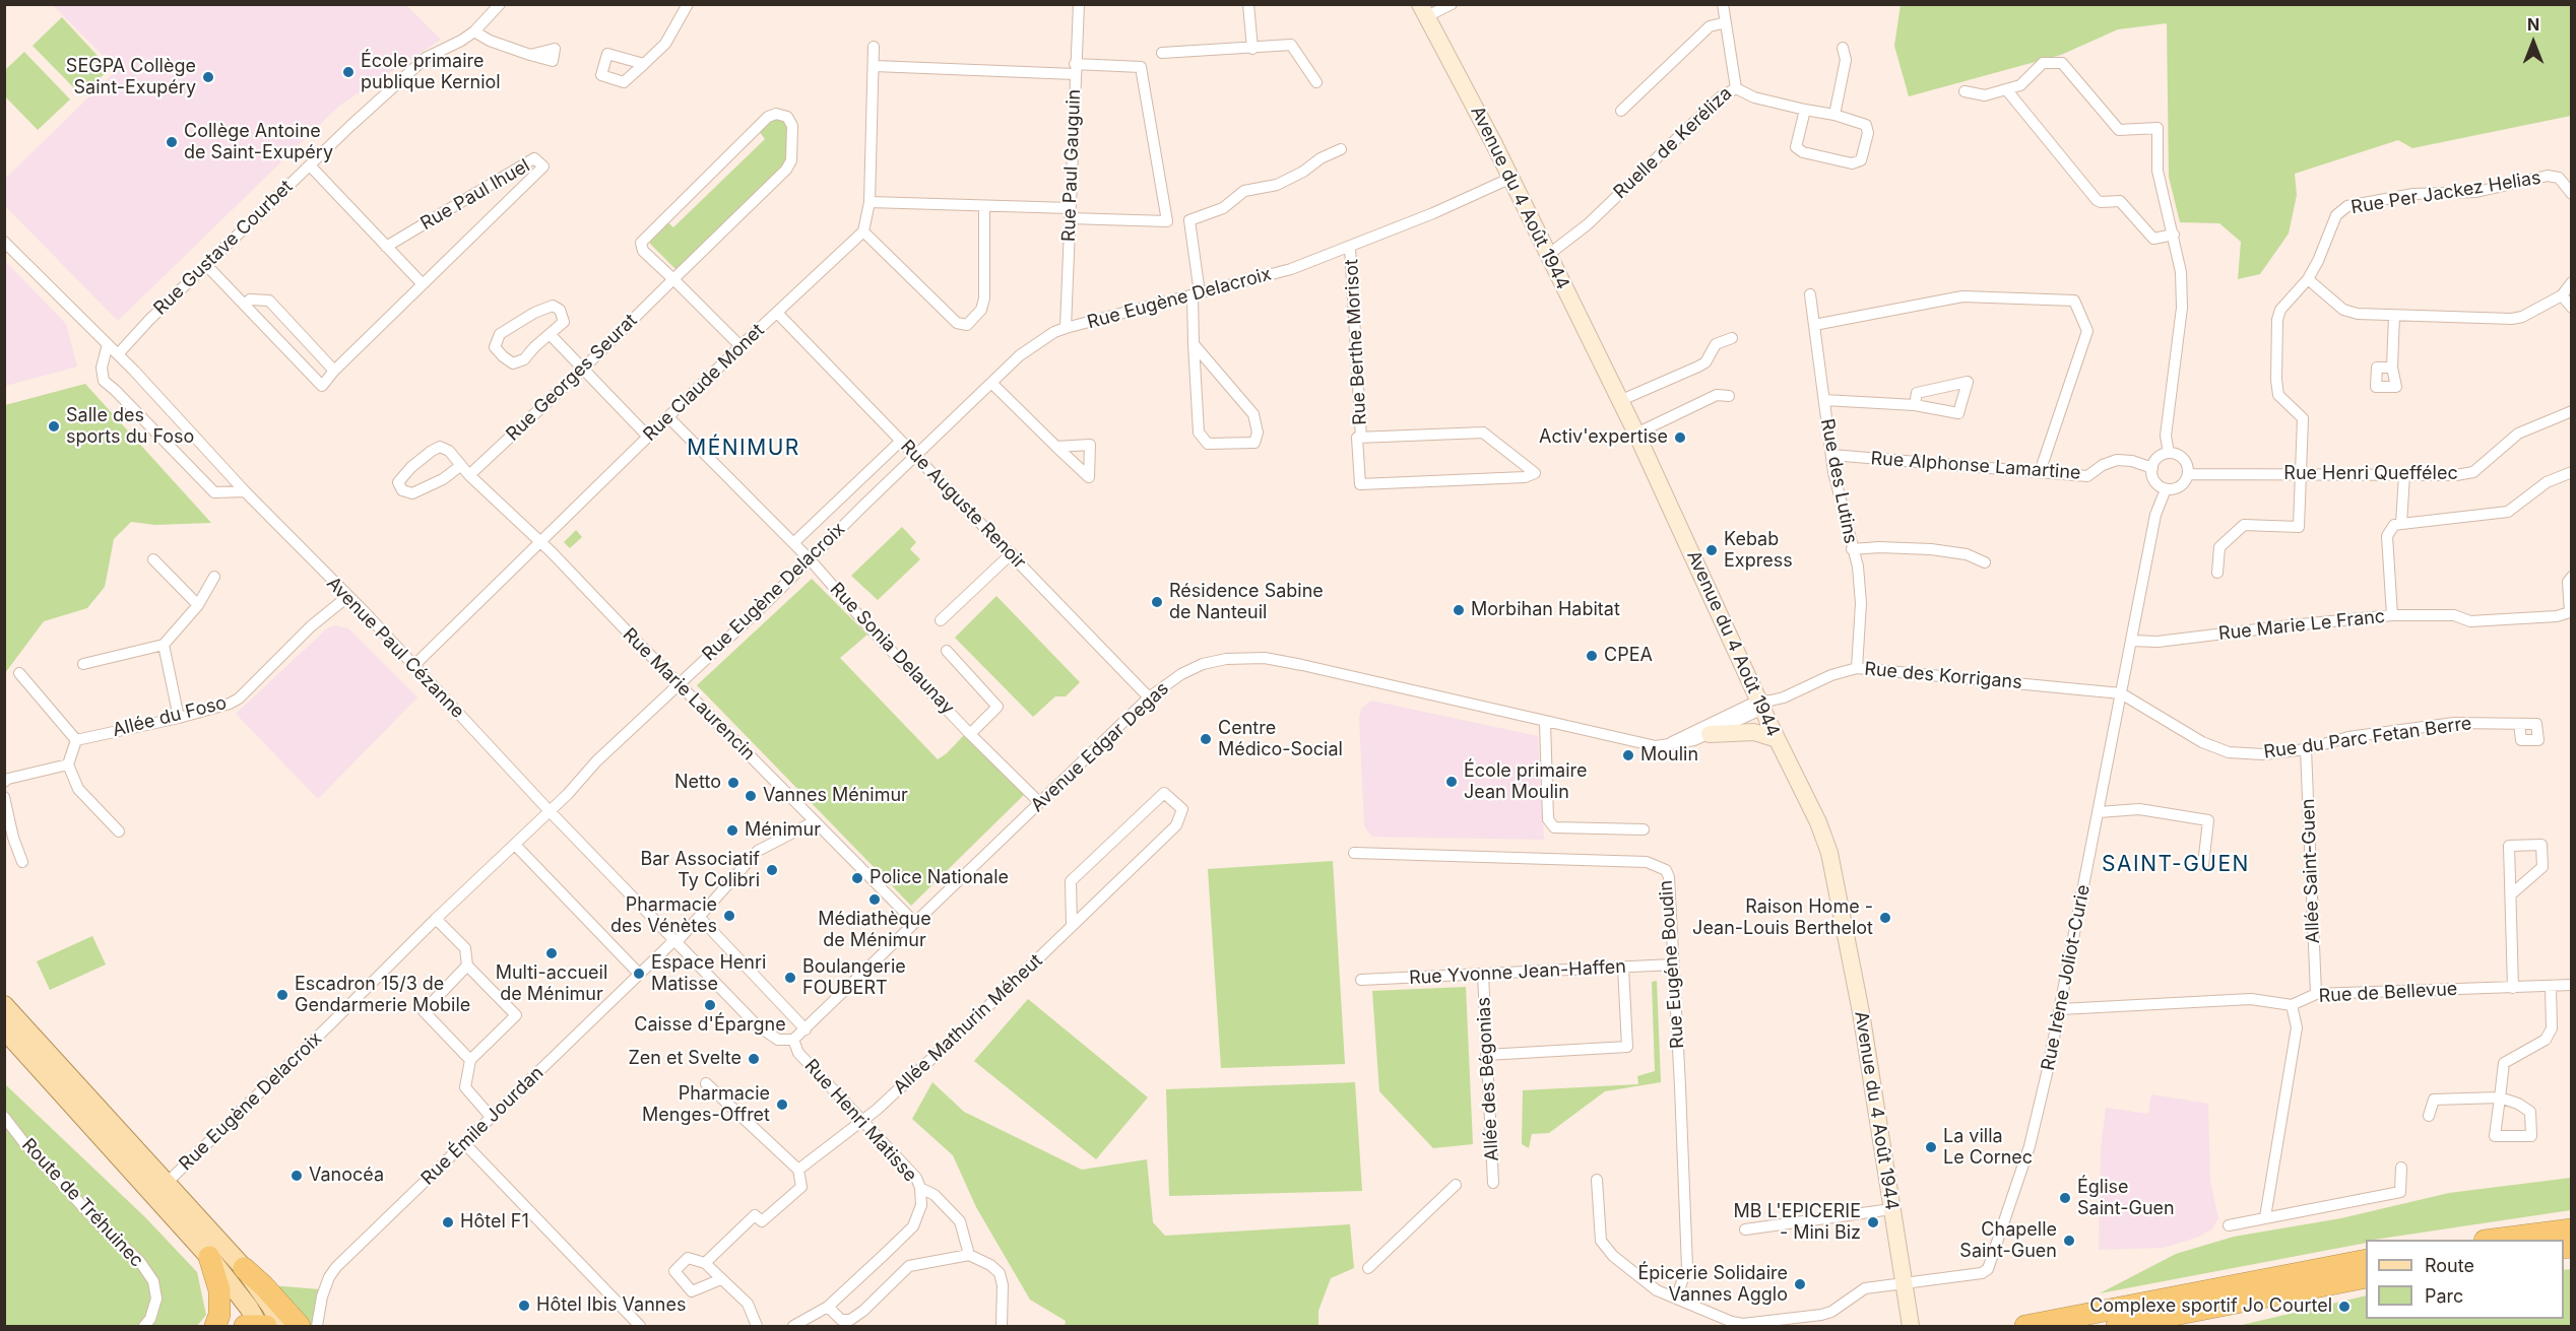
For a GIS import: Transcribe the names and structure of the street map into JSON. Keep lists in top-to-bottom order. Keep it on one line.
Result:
{"streets":{"street":["Ruelle de Keréliza","Rue Paul Gauguin","Rue Per Jackez Helias","Rue Paul Ihuel","Avenue du 4 Août 1944","Rue Gustave Courbet","Rue Eugène Delacroix","Rue Berthe Morisot","Rue Georges Seurat","Rue Claude Monet","Rue Alphonse Lamartine","Rue Henri Queffélec","Rue des Lutins","Rue Auguste Renoir","Rue Marie Le Franc","Avenue Paul Cézanne","Rue Sonia Delaunay","Rue des Korrigans","Rue Marie Laurencin","Allée du Foso","Rue du Parc Fetan Berre","Avenue Edgar Degas","Allée Saint-Guen","Rue Eugéne Boudin","Rue Yvonne Jean-Haffen","Rue Irène Joliot-Curie","Rue de Bellevue","Allée Mathurin Méheut","Allée des Bégonias","Rue Henri Matisse","Rue Émile Jourdan","Route de Tréhuinec"]},"crossings":[["Ruelle de Keréliza","Avenue du 4 Août 1944"],["Rue Paul Gauguin","Rue Eugène Delacroix"],["Rue Per Jackez Helias","Rue Henri Queffélec"],["Rue Paul Ihuel","Rue Gustave Courbet"],["Avenue du 4 Août 1944","Rue Eugène Delacroix"],["Avenue du 4 Août 1944","Rue des Korrigans"],["Avenue du 4 Août 1944","Avenue Edgar Degas"],["Avenue du 4 Août 1944","Rue Irène Joliot-Curie"],["Rue Gustave Courbet","Avenue Paul Cézanne"],["Rue Eugène Delacroix","Rue Berthe Morisot"],["Rue Eugène Delacroix","Rue Auguste Renoir"],["Rue Eugène Delacroix","Avenue Paul Cézanne"],["Rue Eugène Delacroix","Rue Sonia Delaunay"],["Rue Eugène Delacroix","Rue Marie Laurencin"],["Rue Georges Seurat","Rue Marie Laurencin"],["Rue Claude Monet","Rue Auguste Renoir"],["Rue Claude Monet","Avenue Paul Cézanne"],["Rue Claude Monet","Rue Sonia Delaunay"],["Rue Claude Monet","Rue Marie Laurencin"],["Rue Alphonse Lamartine","Rue Henri Queffélec"],["Rue Alphonse Lamartine","Rue des Lutins"],["Rue Alphonse Lamartine","Rue Irène Joliot-Curie"],["Rue Henri Queffélec","Rue Irène Joliot-Curie"],["Rue des Lutins","Rue des Korrigans"],["Rue Auguste Renoir","Avenue Edgar Degas"],["Rue Marie Le Franc","Rue Irène Joliot-Curie"],["Avenue Paul Cézanne","Allée du Foso"],["Avenue Paul Cézanne","Avenue Edgar Degas"],["Avenue Paul Cézanne","Rue Henri Matisse"],["Avenue Paul Cézanne","Rue Émile Jourdan"],["Rue Sonia Delaunay","Avenue Edgar Degas"],["Rue des Korrigans","Rue du Parc Fetan Berre"],["Rue des Korrigans","Avenue Edgar Degas"],["Rue des Korrigans","Rue Irène Joliot-Curie"],["Rue Marie Laurencin","Avenue Edgar Degas"],["Rue Marie Laurencin","Rue Émile Jourdan"],["Rue du Parc Fetan Berre","Allée Saint-Guen"],["Rue du Parc Fetan Berre","Rue Irène Joliot-Curie"],["Avenue Edgar Degas","Rue Henri Matisse"],["Allée Saint-Guen","Rue de Bellevue"],["Rue Eugéne Boudin","Rue Yvonne Jean-Haffen"],["Rue Yvonne Jean-Haffen","Allée des Bégonias"],["Rue Irène Joliot-Curie","Rue de Bellevue"],["Allée Mathurin Méheut","Rue Henri Matisse"]],"districts":["MÉNIMUR","SAINT-GUEN"],"places":["École primaire publique Kerniol","SEGPA Collège Saint-Exupéry","Collège Antoine de Saint-Exupéry","Salle des sports du Foso","Activ'expertise","Kebab Express","Résidence Sabine de Nanteuil","Morbihan Habitat","CPEA","Centre Médico-Social","Moulin","École primaire Jean Moulin","Netto","Vannes Ménimur","Ménimur","Bar Associatif Ty Colibri","Police Nationale","Médiathèque de Ménimur","Pharmacie des Vénètes","Raison Home - Jean-Louis Berthelot","Multi-accueil de Ménimur","Espace Henri Matisse","Boulangerie FOUBERT","Escadron 15/3 de Gendarmerie Mobile","Caisse d'Épargne","Zen et Svelte","Pharmacie Menges-Offret","La villa Le Cornec","Vanocéa","Église Saint-Guen","Hôtel F1","MB L'EPICERIE - Mini Biz","Chapelle Saint-Guen","Épicerie Solidaire Vannes Agglo","Hôtel Ibis Vannes","Complexe sportif Jo Courtel"],"legend":["Route","Parc"],"north":"top"}
